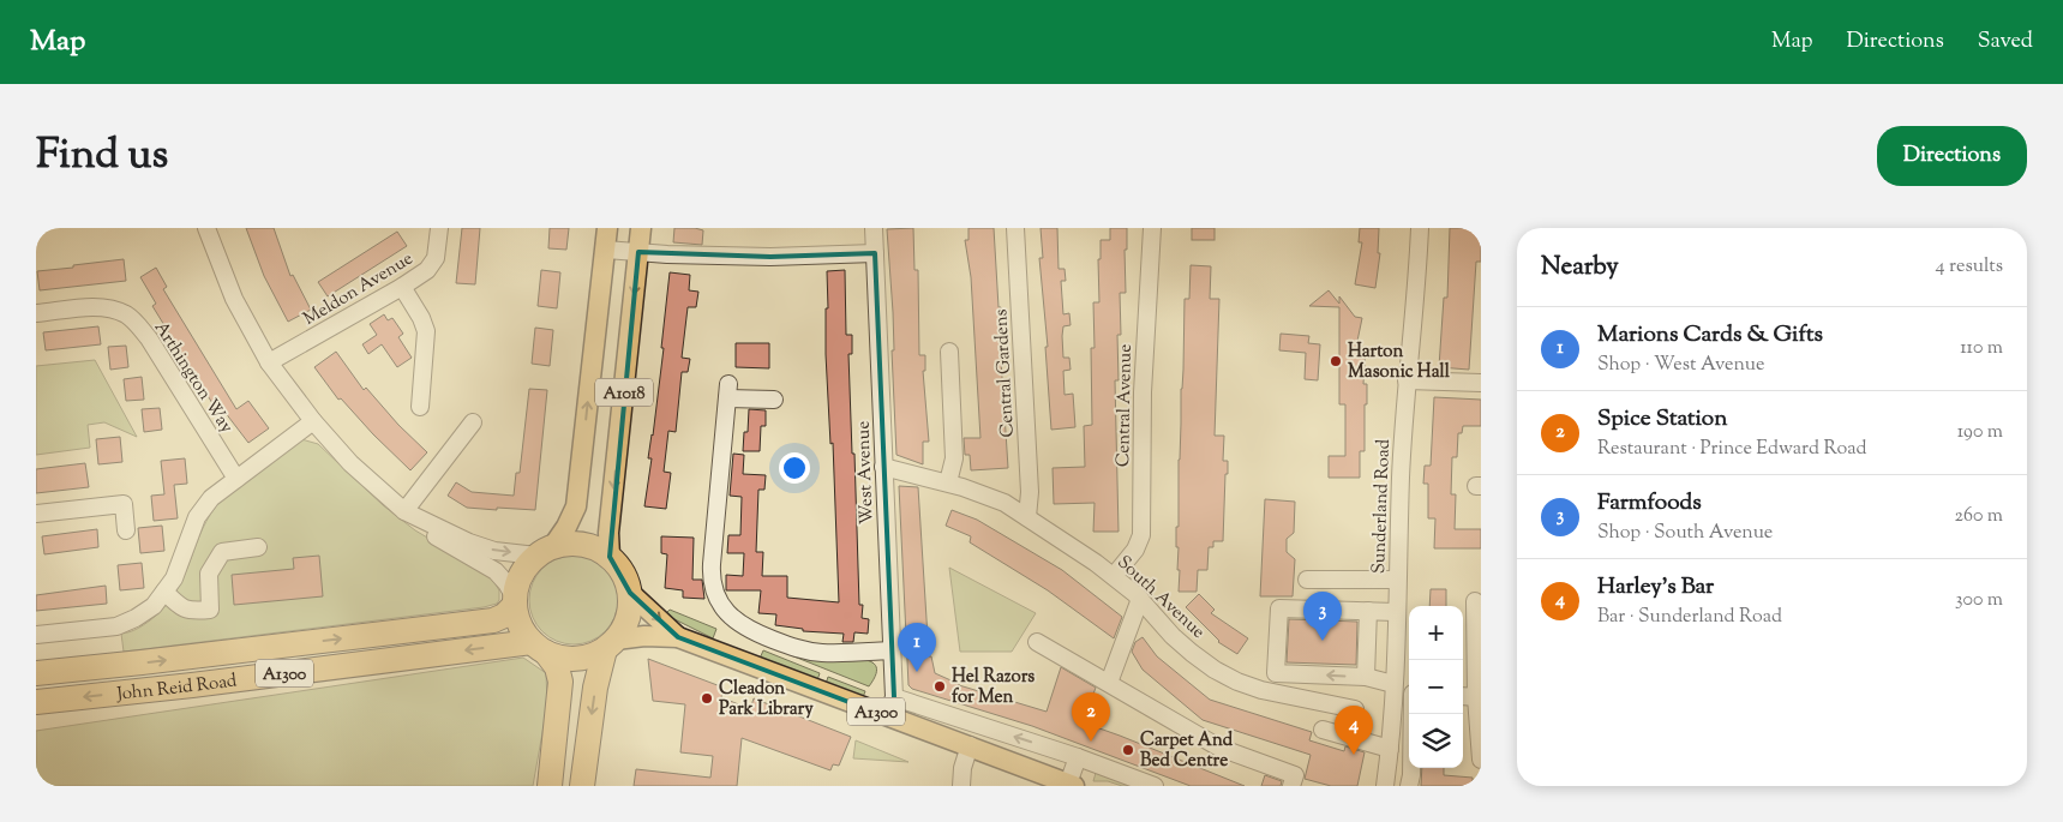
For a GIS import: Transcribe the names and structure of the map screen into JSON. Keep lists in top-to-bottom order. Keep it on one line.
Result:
{"streets":{"highway":["A1300","John Reid Road"],"main road":["A1018"],"street":["Meldon Avenue","Central Gardens","Arthington Way","Central Avenue","West Avenue","Sunderland Road","South Avenue"]},"crossings":[["Central Gardens","South Avenue"],["A1018","A1300"],["A1018","John Reid Road"],["Central Avenue","South Avenue"],["West Avenue","South Avenue"],["West Avenue","A1300"],["A1300","John Reid Road"]],"places":["Harton Masonic Hall","Hel Razors for Men","Cleadon Park Library","Carpet And Bed Centre"],"page":{"header":"Map","nav":["Map","Directions","Saved"],"title":"Find us","buttons":"Directions","heading":["Nearby","4 results"],"list":[{"mark":"1","name":"Marions Cards & Gifts","note":"Shop · West Avenue","value":"110 m"},{"mark":"2","name":"Spice Station","note":"Restaurant · Prince Edward Road","value":"190 m"},{"mark":"3","name":"Farmfoods","note":"Shop · South Avenue","value":"260 m"},{"mark":"4","name":"Harley’s Bar","note":"Bar · Sunderland Road","value":"300 m"}],"pins":["3","1","2","4"],"map_buttons":["+","−"]}}
